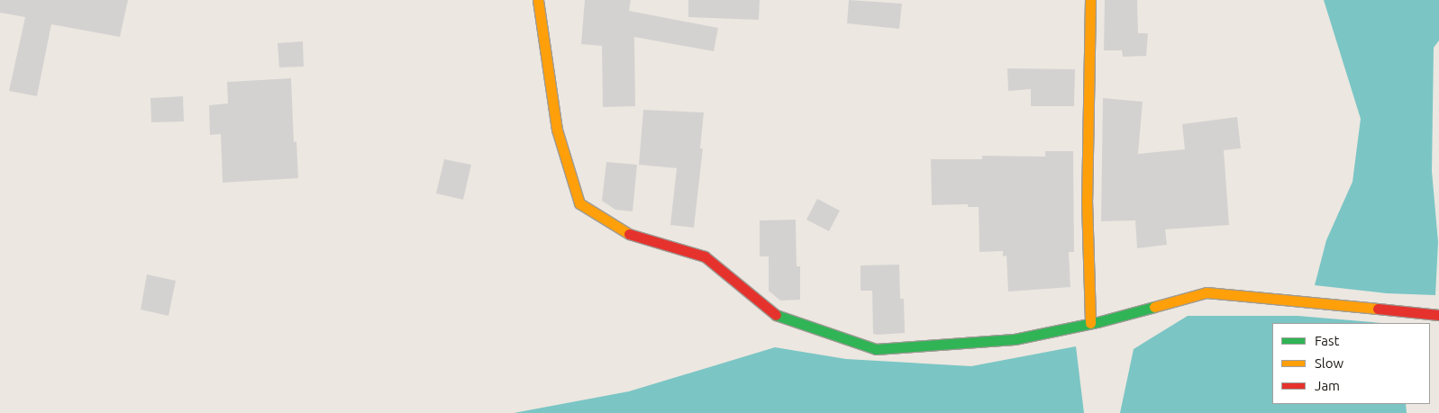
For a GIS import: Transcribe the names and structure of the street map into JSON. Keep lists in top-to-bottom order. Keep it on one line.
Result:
{"legend":["Fast","Slow","Jam"]}
